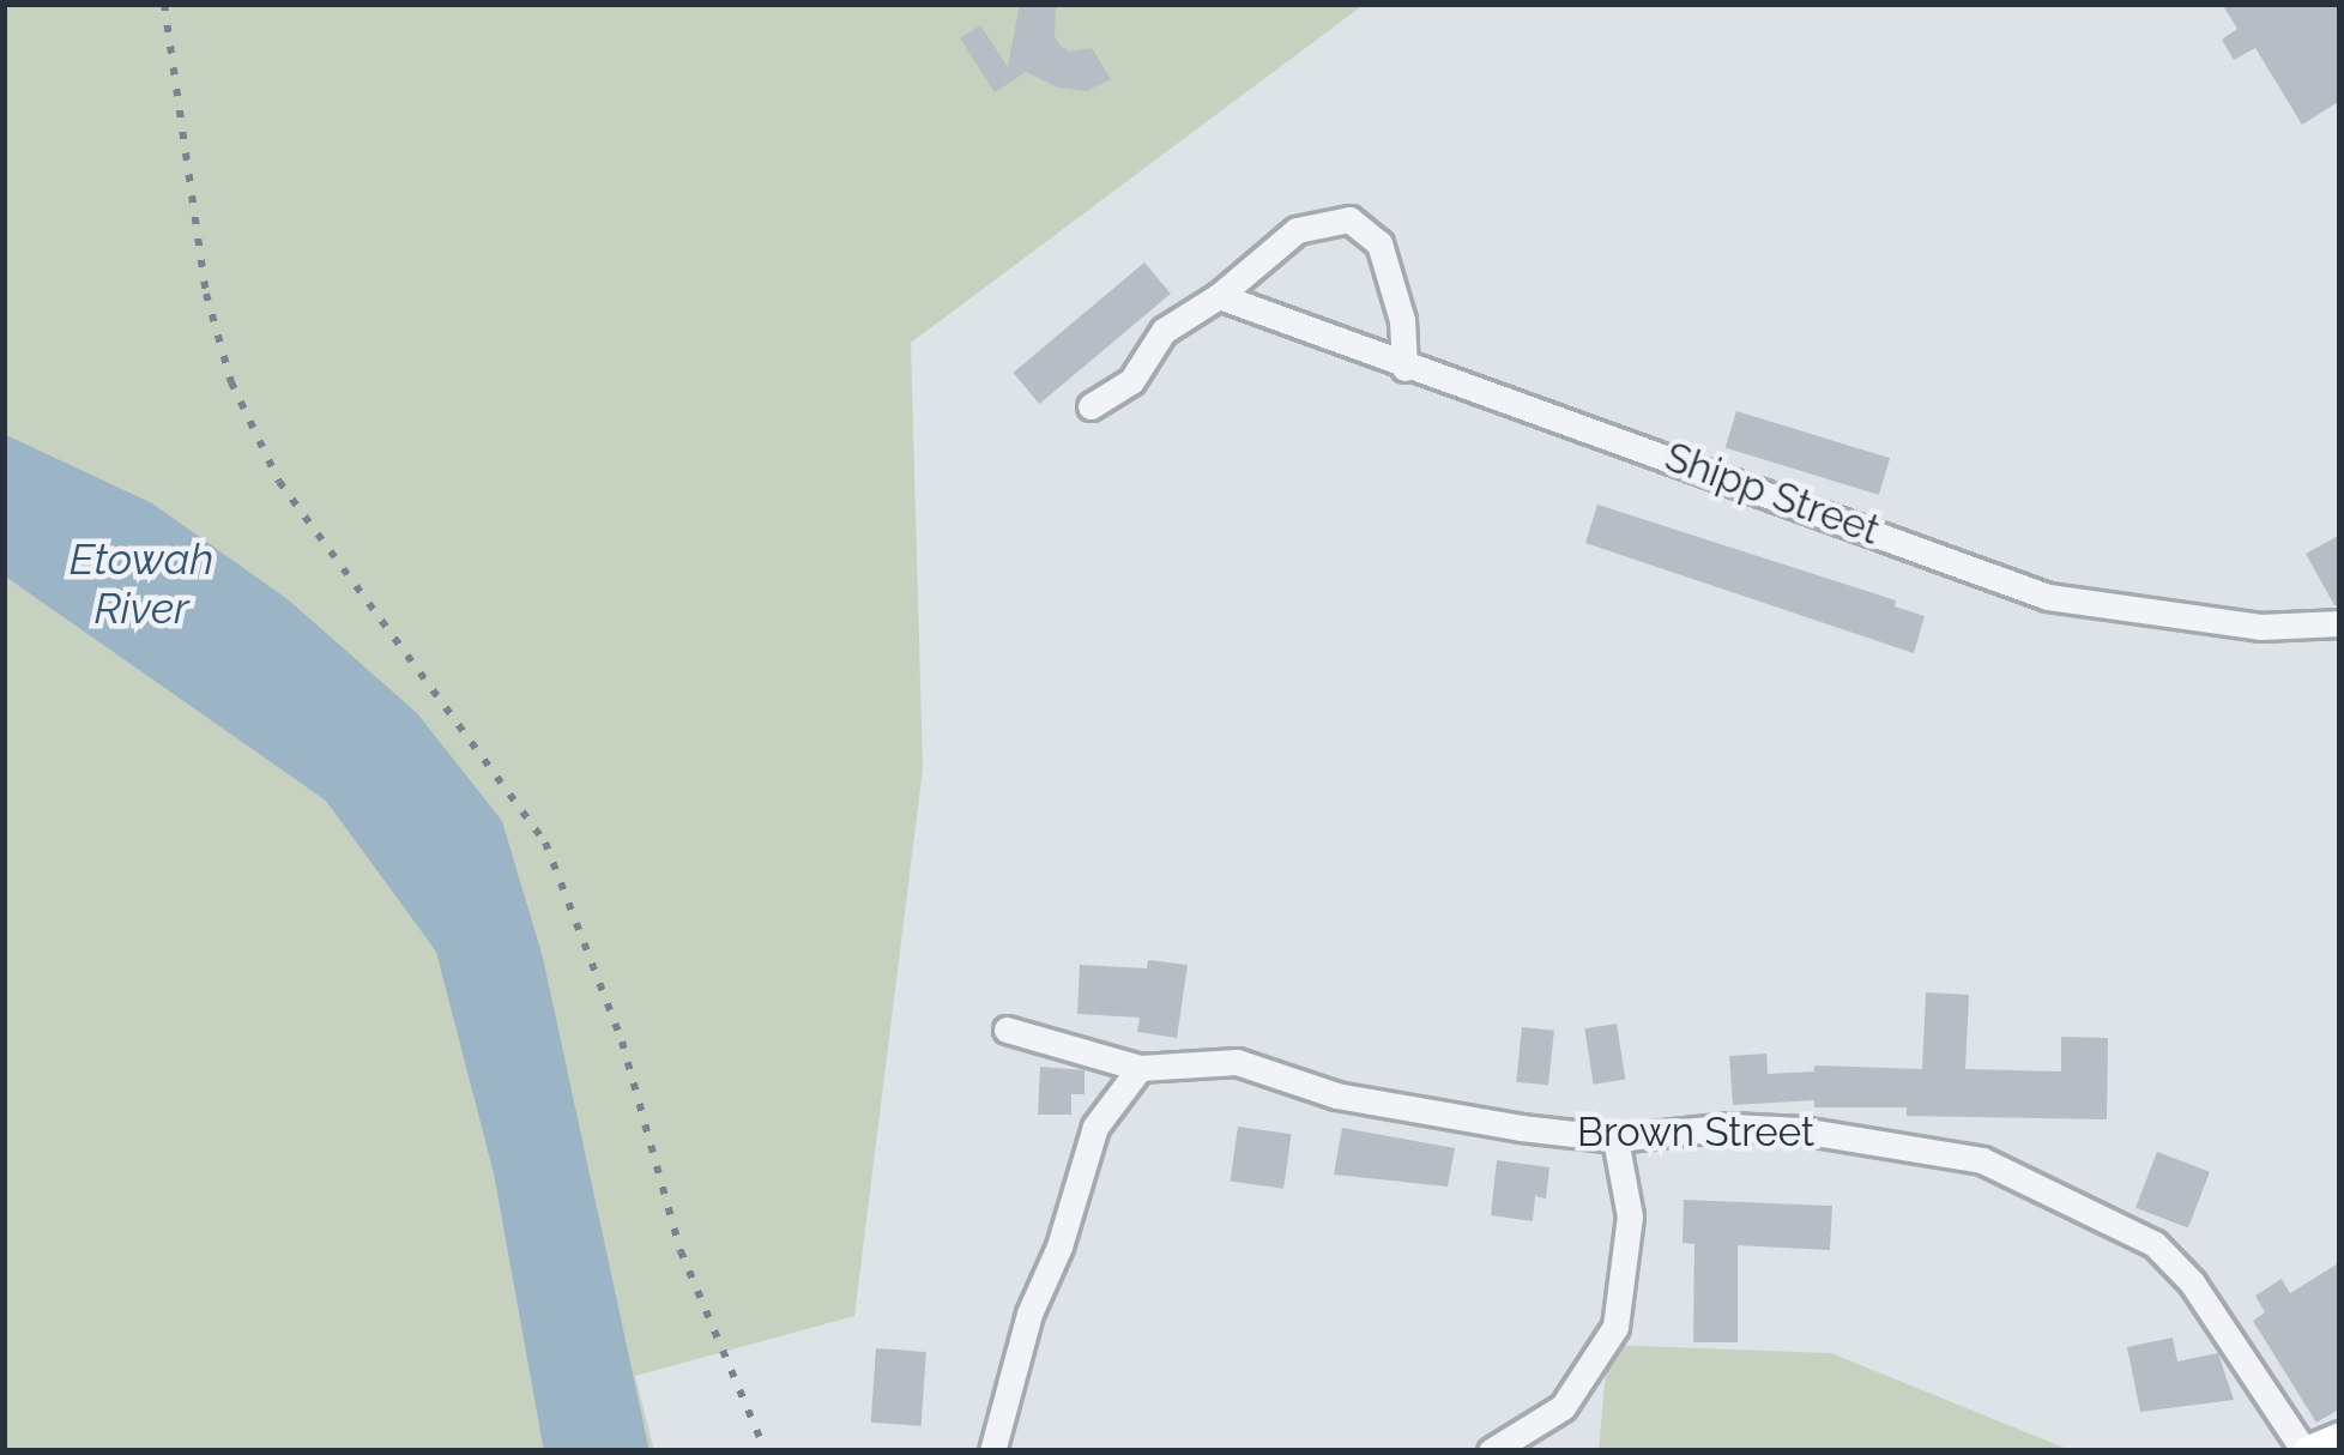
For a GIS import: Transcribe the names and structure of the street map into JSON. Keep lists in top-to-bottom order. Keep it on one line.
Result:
{"streets":{"street":["Shipp Street","Brown Street"]},"water":["Etowah River"]}
